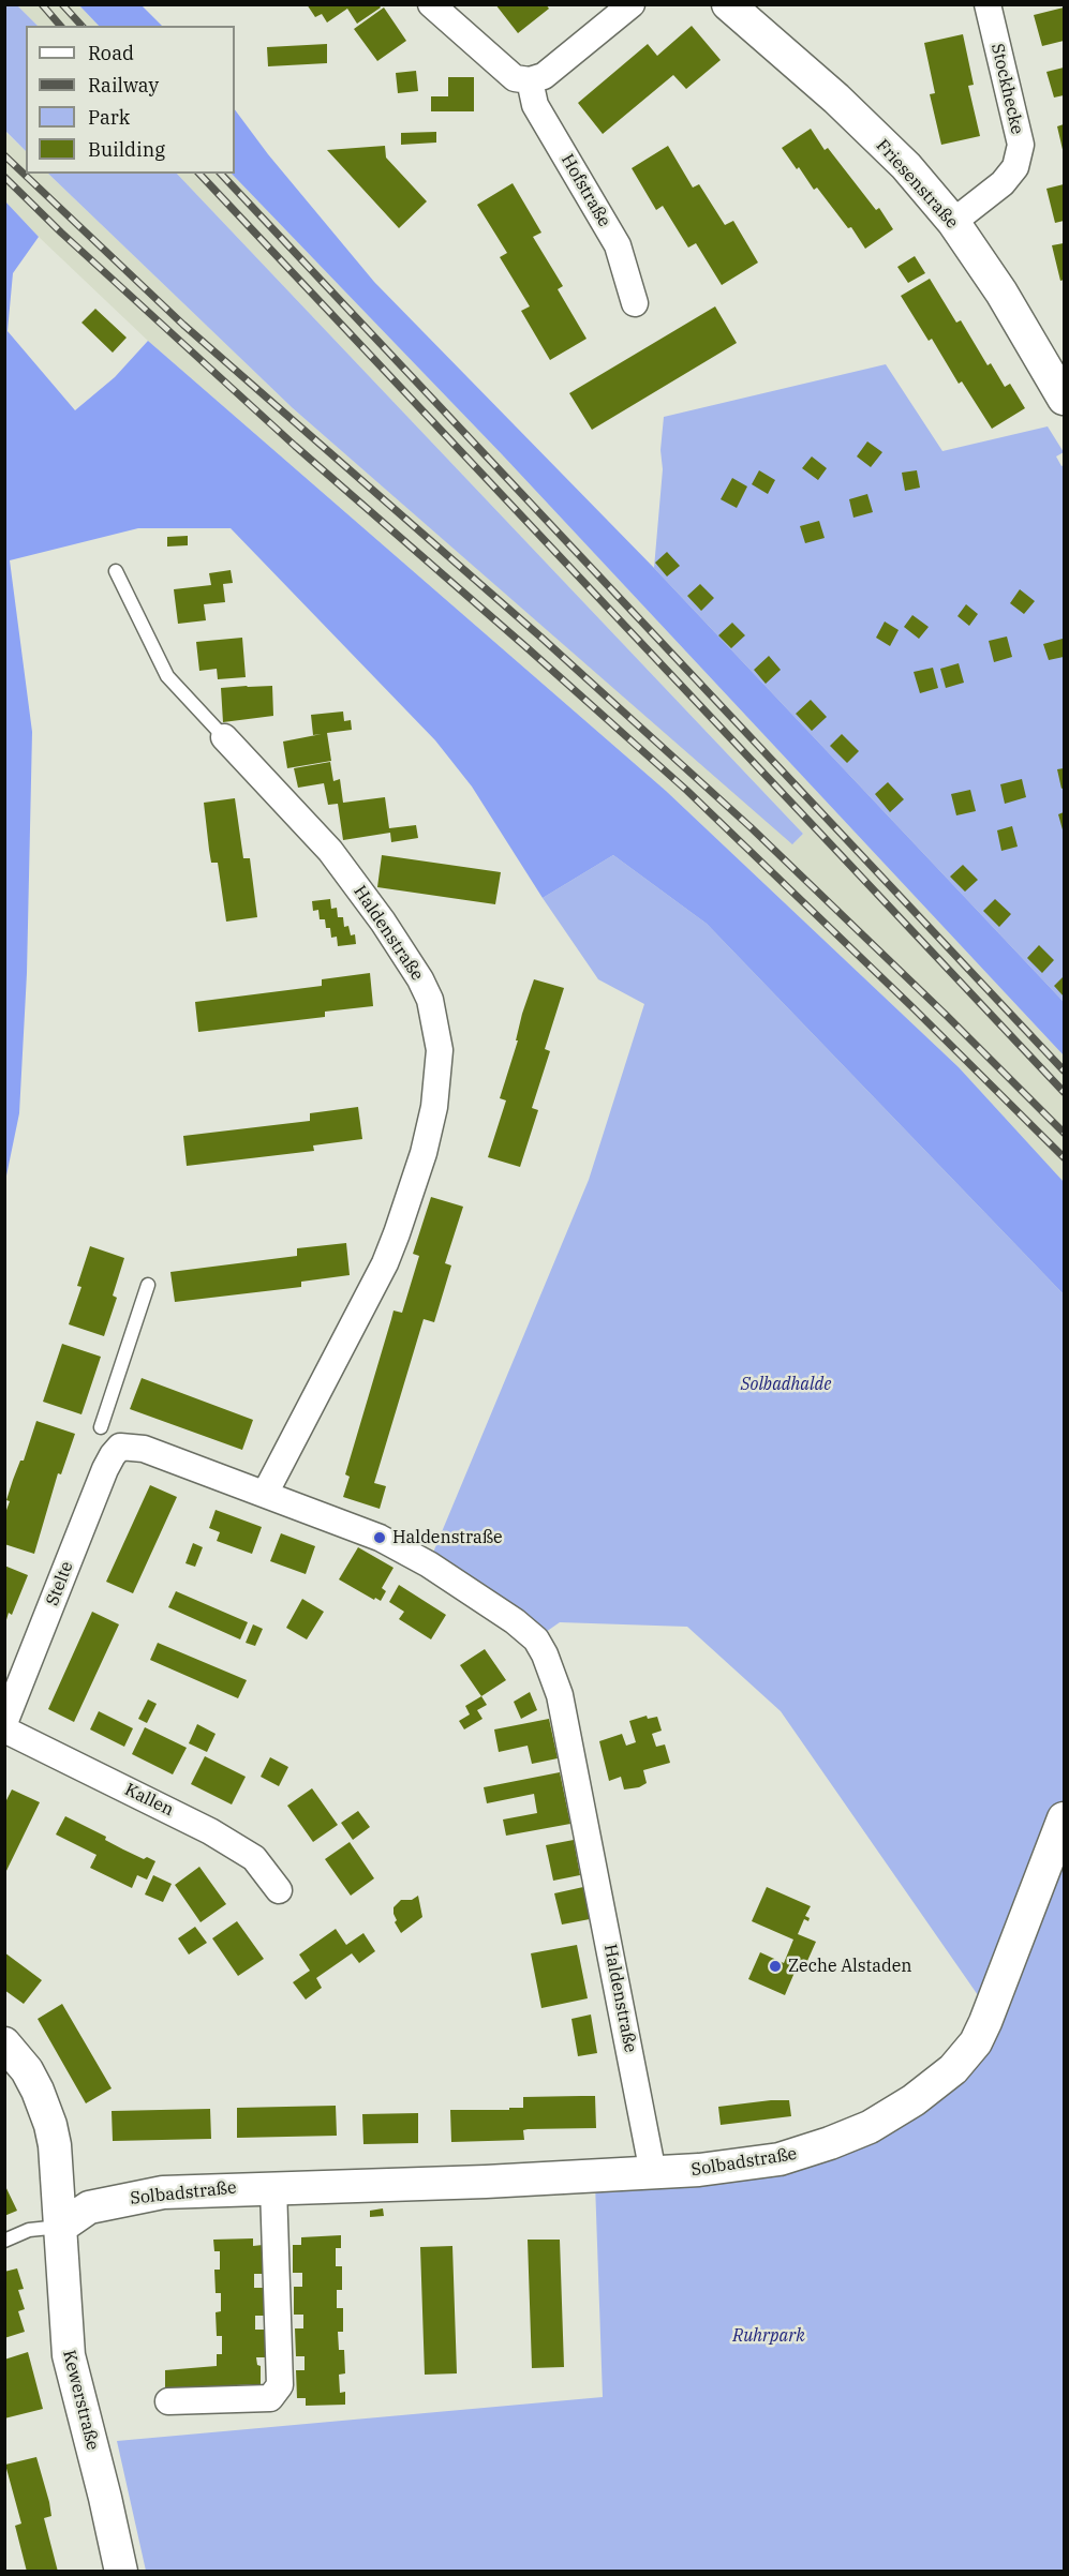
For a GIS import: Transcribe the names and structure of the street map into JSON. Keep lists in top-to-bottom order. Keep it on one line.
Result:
{"streets":{"street":["Stockhecke","Friesenstraße","Hofstraße","Haldenstraße","Stelte","Kallen","Solbadstraße","Kewerstraße"]},"crossings":[["Stockhecke","Friesenstraße"],["Haldenstraße","Stelte"],["Haldenstraße","Solbadstraße"],["Solbadstraße","Kewerstraße"]],"parks":["Solbadhalde","Ruhrpark"],"places":["Haldenstraße","Zeche Alstaden"],"legend":["Road","Railway","Park","Building"]}
